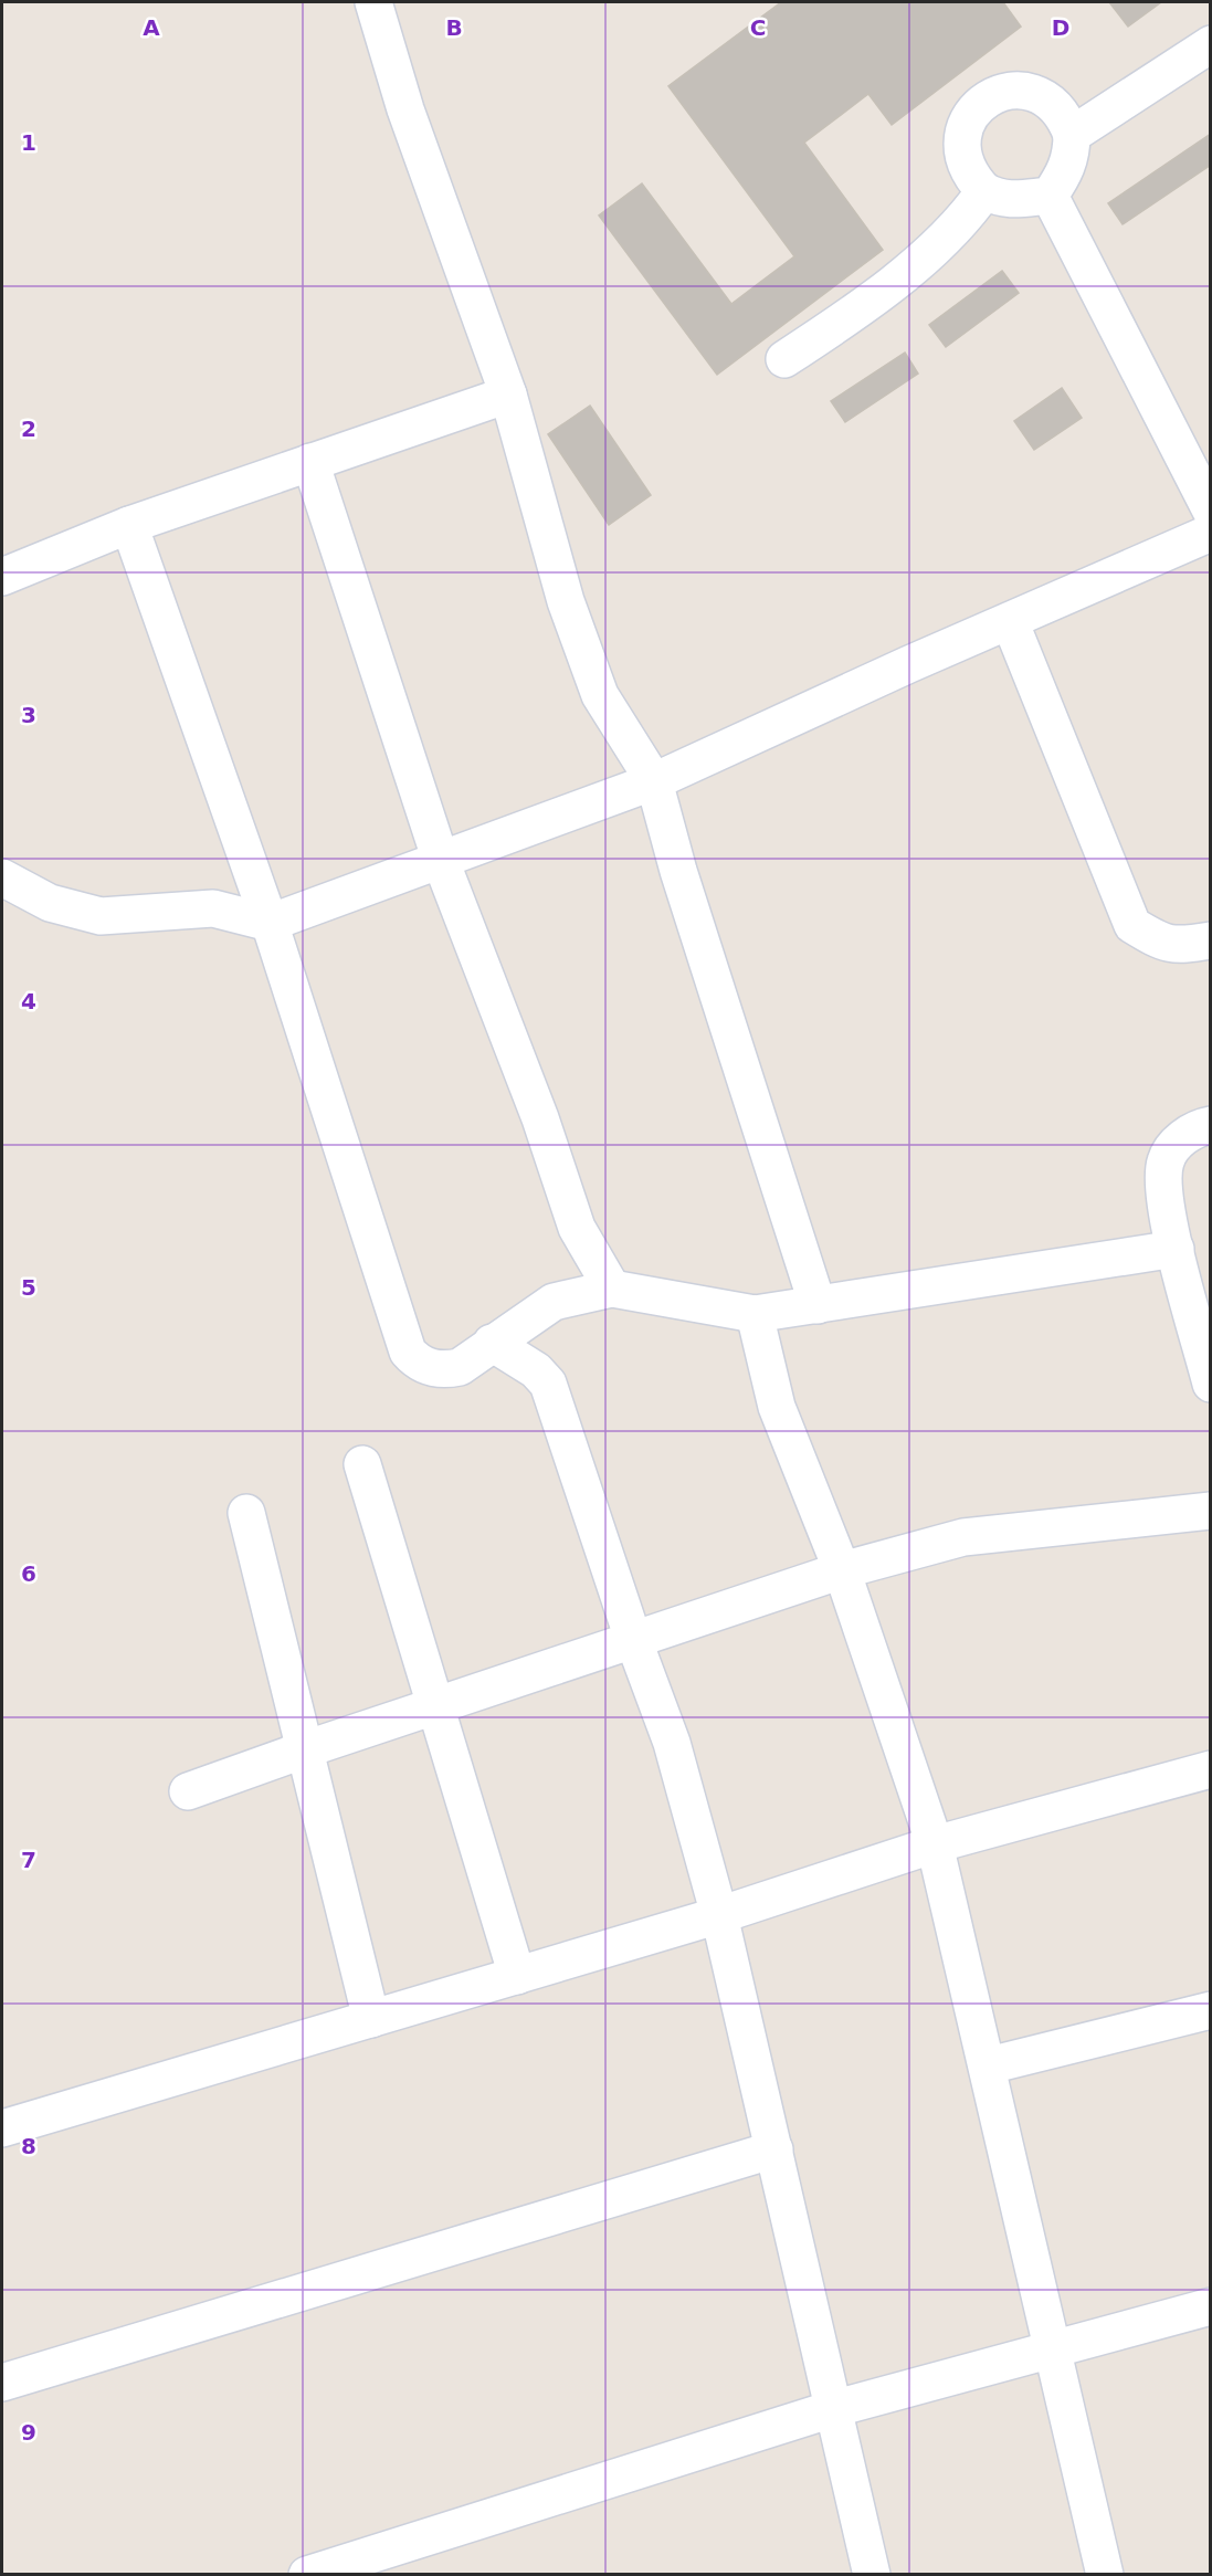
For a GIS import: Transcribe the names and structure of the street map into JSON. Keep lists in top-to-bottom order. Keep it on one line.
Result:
{"grid":{"columns":["A","B","C","D"],"rows":["1","2","3","4","5","6","7","8","9"]}}
